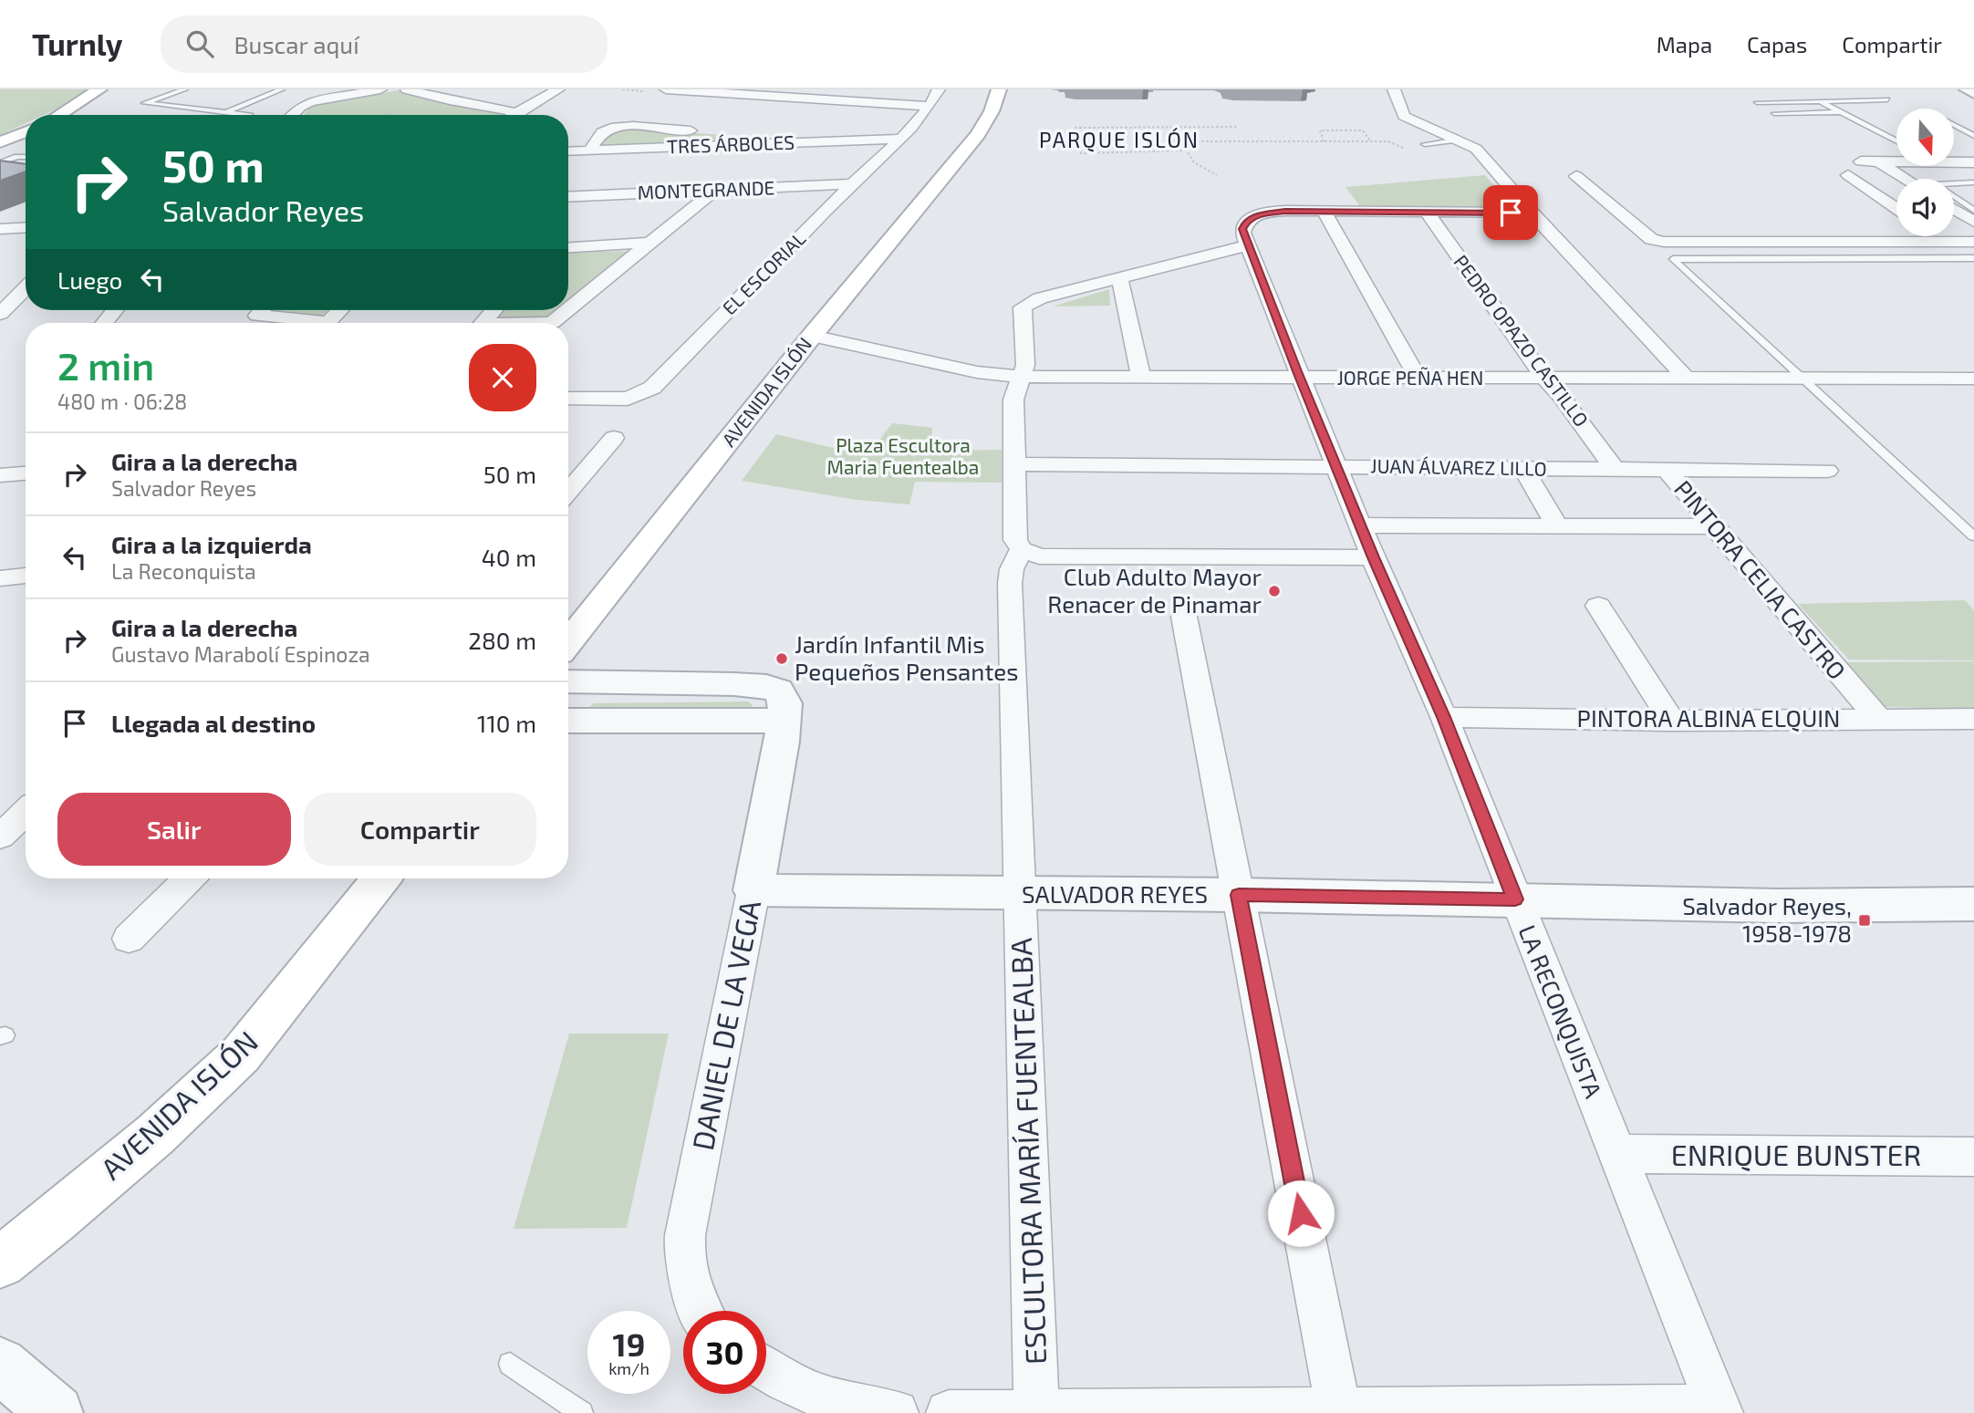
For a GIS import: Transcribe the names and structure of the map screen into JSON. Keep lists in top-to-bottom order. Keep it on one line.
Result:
{"streets":{"main road":["AVENIDA ISLÓN"],"street":["TRES ÁRBOLES","MONTEGRANDE","EL ESCORIAL","PEDRO OPAZO CASTILLO","JORGE PEÑA HEN","JUAN ÁLVAREZ LILLO","PINTORA CELIA CASTRO","PINTORA ALBINA ELQUIN","SALVADOR REYES","LA RECONQUISTA","DANIEL DE LA VEGA","ESCULTORA MARÍA FUENTEALBA","ENRIQUE BUNSTER"]},"crossings":[["TRES ÁRBOLES","EL ESCORIAL"],["MONTEGRANDE","EL ESCORIAL"],["PEDRO OPAZO CASTILLO","JORGE PEÑA HEN"],["PEDRO OPAZO CASTILLO","JUAN ÁLVAREZ LILLO"],["JORGE PEÑA HEN","AVENIDA ISLÓN"],["JORGE PEÑA HEN","LA RECONQUISTA"],["JUAN ÁLVAREZ LILLO","PINTORA CELIA CASTRO"],["JUAN ÁLVAREZ LILLO","LA RECONQUISTA"],["PINTORA CELIA CASTRO","PINTORA ALBINA ELQUIN"],["PINTORA ALBINA ELQUIN","LA RECONQUISTA"],["SALVADOR REYES","LA RECONQUISTA"],["SALVADOR REYES","DANIEL DE LA VEGA"],["SALVADOR REYES","ESCULTORA MARÍA FUENTEALBA"],["LA RECONQUISTA","ENRIQUE BUNSTER"]],"districts":["PARQUE ISLÓN"],"parks":["Plaza Escultora Maria Fuentealba"],"places":{"other":["Club Adulto Mayor Renacer de Pinamar","Jardín Infantil Mis Pequeños Pensantes"],"transit":["Salvador Reyes, 1958-1978"]},"north":"bottom","page":{"header":"Turnly","search":"Buscar aquí","nav":["Mapa","Capas","Compartir"],"turn":["50 m","Salvador Reyes"],"then":"Luego","heading":["2 min","480 m · 06:28"],"list":[{"name":"Gira a la derecha","note":"Salvador Reyes","value":"50 m"},{"name":"Gira a la izquierda","note":"La Reconquista","value":"40 m"},{"name":"Gira a la derecha","note":"Gustavo Marabolí Espinoza","value":"280 m"},{"name":"Llegada al destino","value":"110 m"}],"buttons":["Salir","Compartir"],"speed":"19 km/h","limit":"30"}}
